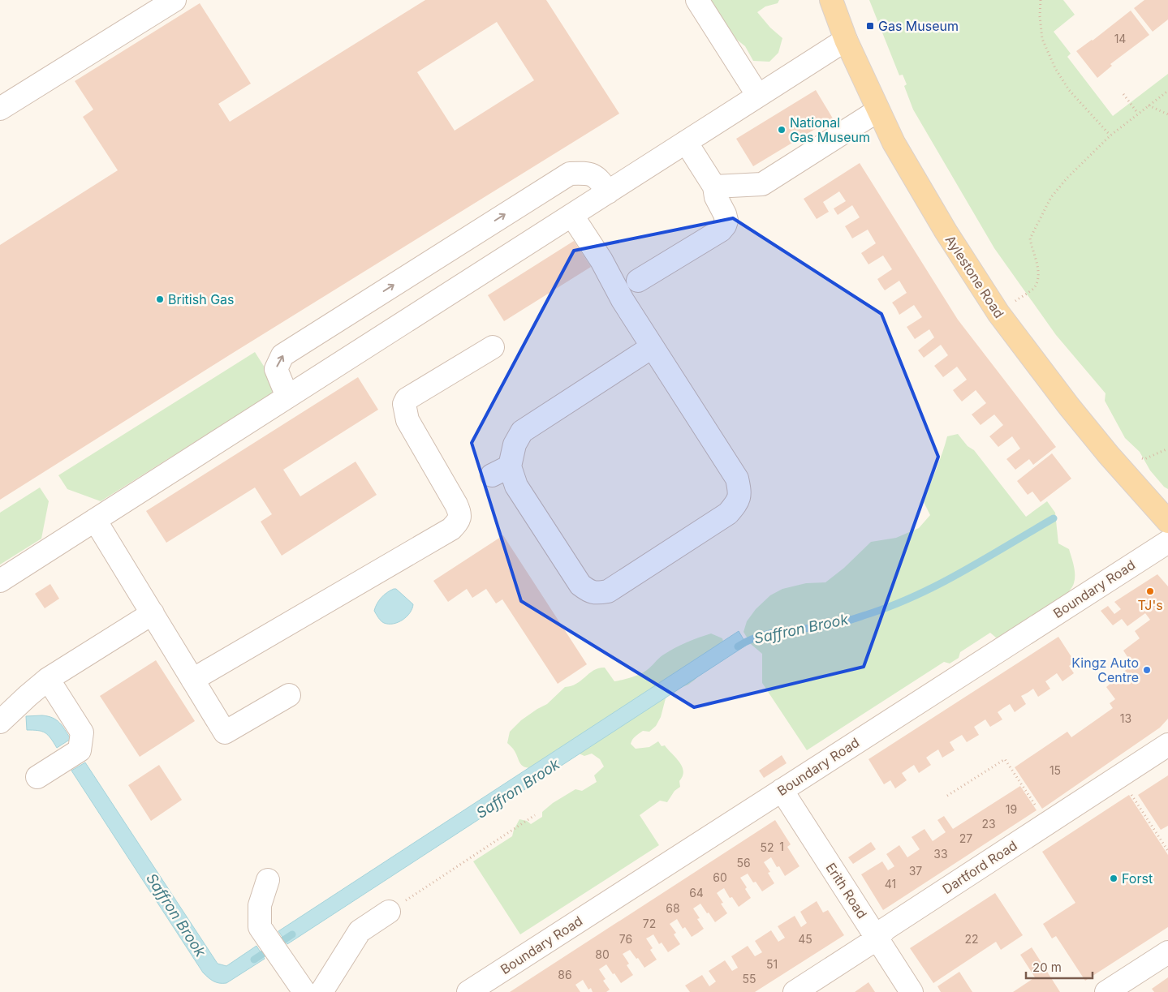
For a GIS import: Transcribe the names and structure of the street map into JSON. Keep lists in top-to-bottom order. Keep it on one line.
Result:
{"streets":{"main road":["Aylestone Road"],"street":["Boundary Road","Dartford Road","Erith Road"]},"crossings":[["Boundary Road","Erith Road"],["Dartford Road","Erith Road"]],"water":["Saffron Brook"],"places":{"transit":["Gas Museum"],"other":["National Gas Museum","British Gas","TJ's","Kingz Auto Centre","Forst"]},"house_numbers":["14","13","15","19","23","27","1","52","33","56","37","60","41","64","68","72","76","45","22","80","51","86","55"],"scale_bar":"20 m"}
